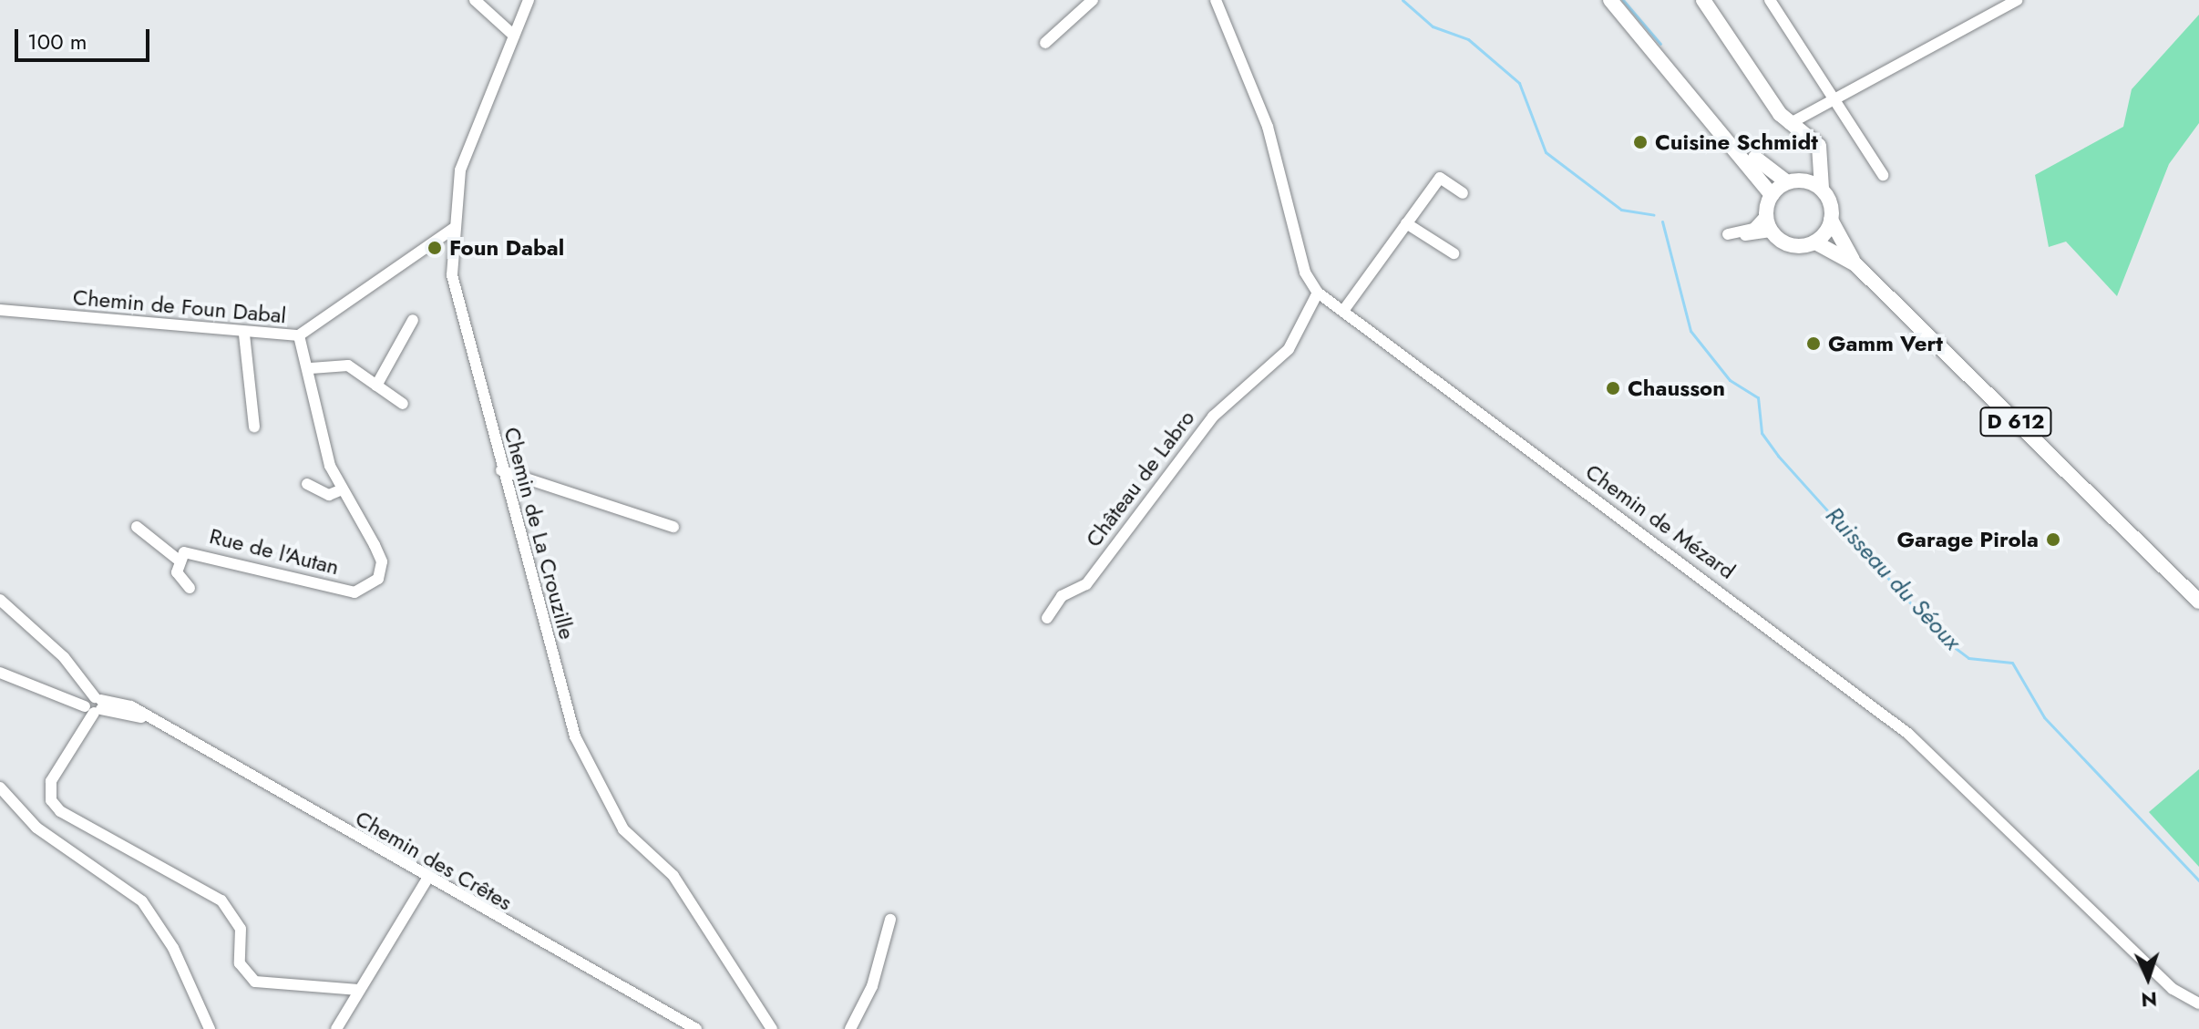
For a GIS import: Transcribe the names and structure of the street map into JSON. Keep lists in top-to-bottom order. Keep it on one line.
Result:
{"streets":{"main road":["D 612"],"street":["Chemin de Foun Dabal","Château de Labro","Chemin de Mézard","Chemin de La Crouzille","Rue de l'Autan","Chemin des Crêtes"]},"crossings":[["Chemin de Foun Dabal","Chemin de La Crouzille"],["Chemin de Foun Dabal","Rue de l'Autan"],["Château de Labro","Chemin de Mézard"]],"water":["Ruisseau du Séoux"],"places":["Cuisine Schmidt","Foun Dabal","Gamm Vert","Chausson","Garage Pirola"],"scale_bar":"100 m","north":"bottom"}
